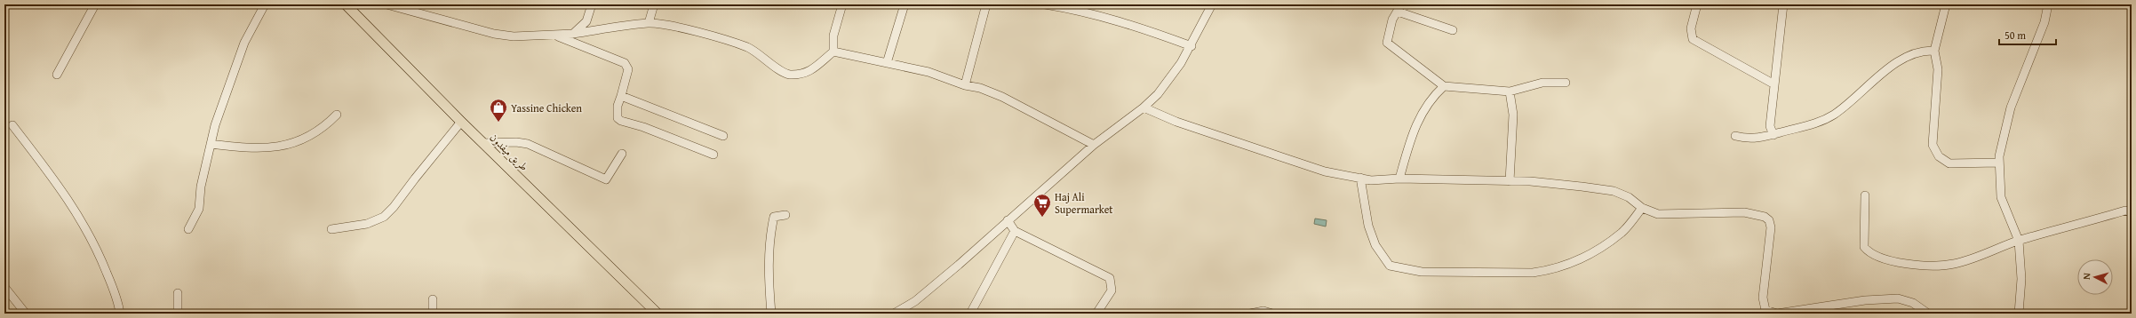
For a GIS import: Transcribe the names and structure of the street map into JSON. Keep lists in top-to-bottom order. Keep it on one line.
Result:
{"streets":{"main road":["طريق ميفدون"]},"places":{"shop":["Yassine Chicken"],"supermarket":["Haj Ali Supermarket"]},"scale_bar":"50 m","north":"left"}
